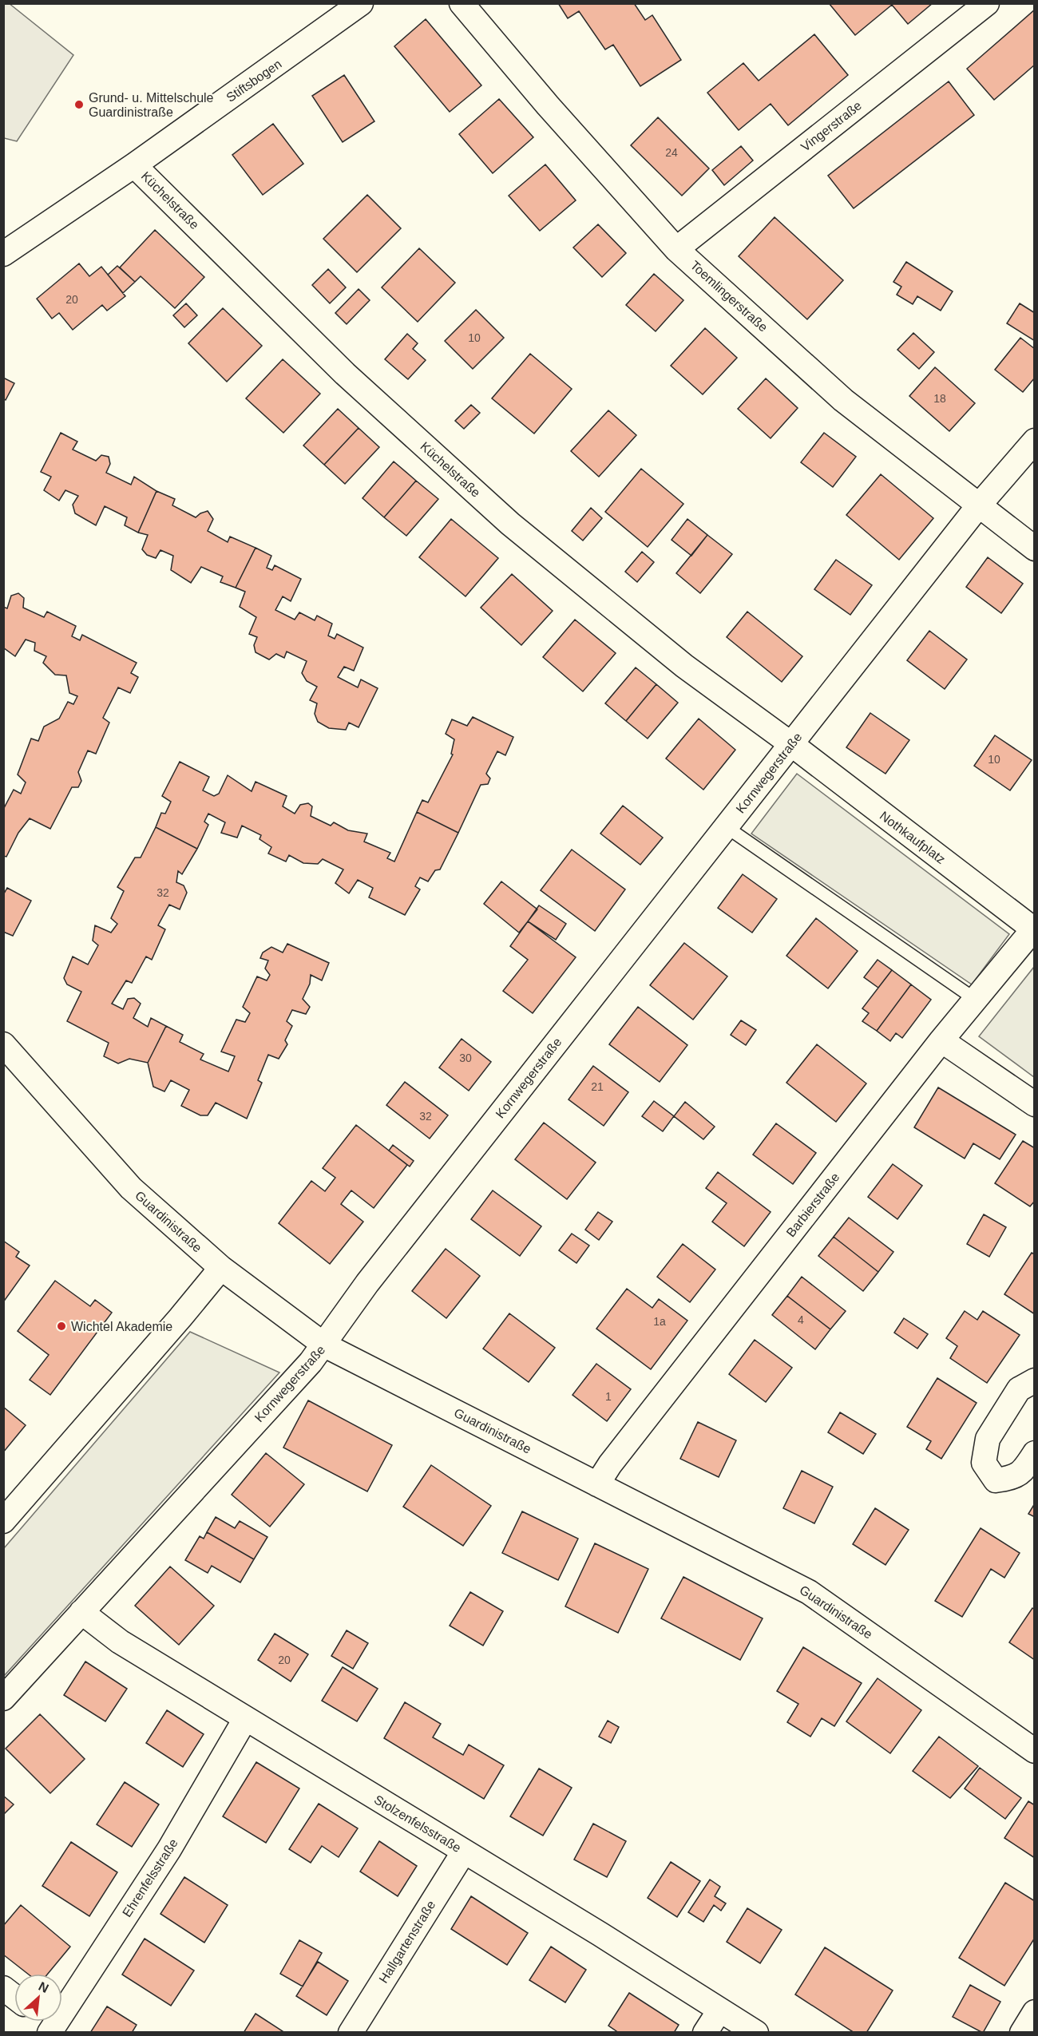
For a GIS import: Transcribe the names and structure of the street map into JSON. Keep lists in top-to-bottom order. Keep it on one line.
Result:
{"streets":{"street":["Stiftsbogen","Vingerstraße","Küchelstraße","Toemlingerstraße","Kornwegerstraße","Nothkaufplatz","Barbierstraße","Guardinistraße","Stolzenfelsstraße","Ehrenfelsstraße","Hallgartenstraße"]},"crossings":[["Stiftsbogen","Küchelstraße"],["Vingerstraße","Toemlingerstraße"],["Küchelstraße","Kornwegerstraße"],["Küchelstraße","Nothkaufplatz"],["Toemlingerstraße","Kornwegerstraße"],["Kornwegerstraße","Nothkaufplatz"],["Kornwegerstraße","Guardinistraße"],["Kornwegerstraße","Stolzenfelsstraße"],["Nothkaufplatz","Barbierstraße"],["Barbierstraße","Guardinistraße"],["Stolzenfelsstraße","Ehrenfelsstraße"],["Stolzenfelsstraße","Hallgartenstraße"]],"places":["Grund- u. Mittelschule Guardinistraße","Wichtel Akademie"],"house_numbers":["24","20","10","18","10","32","30","21","32","4","1a","1","20"],"north":"top right"}
